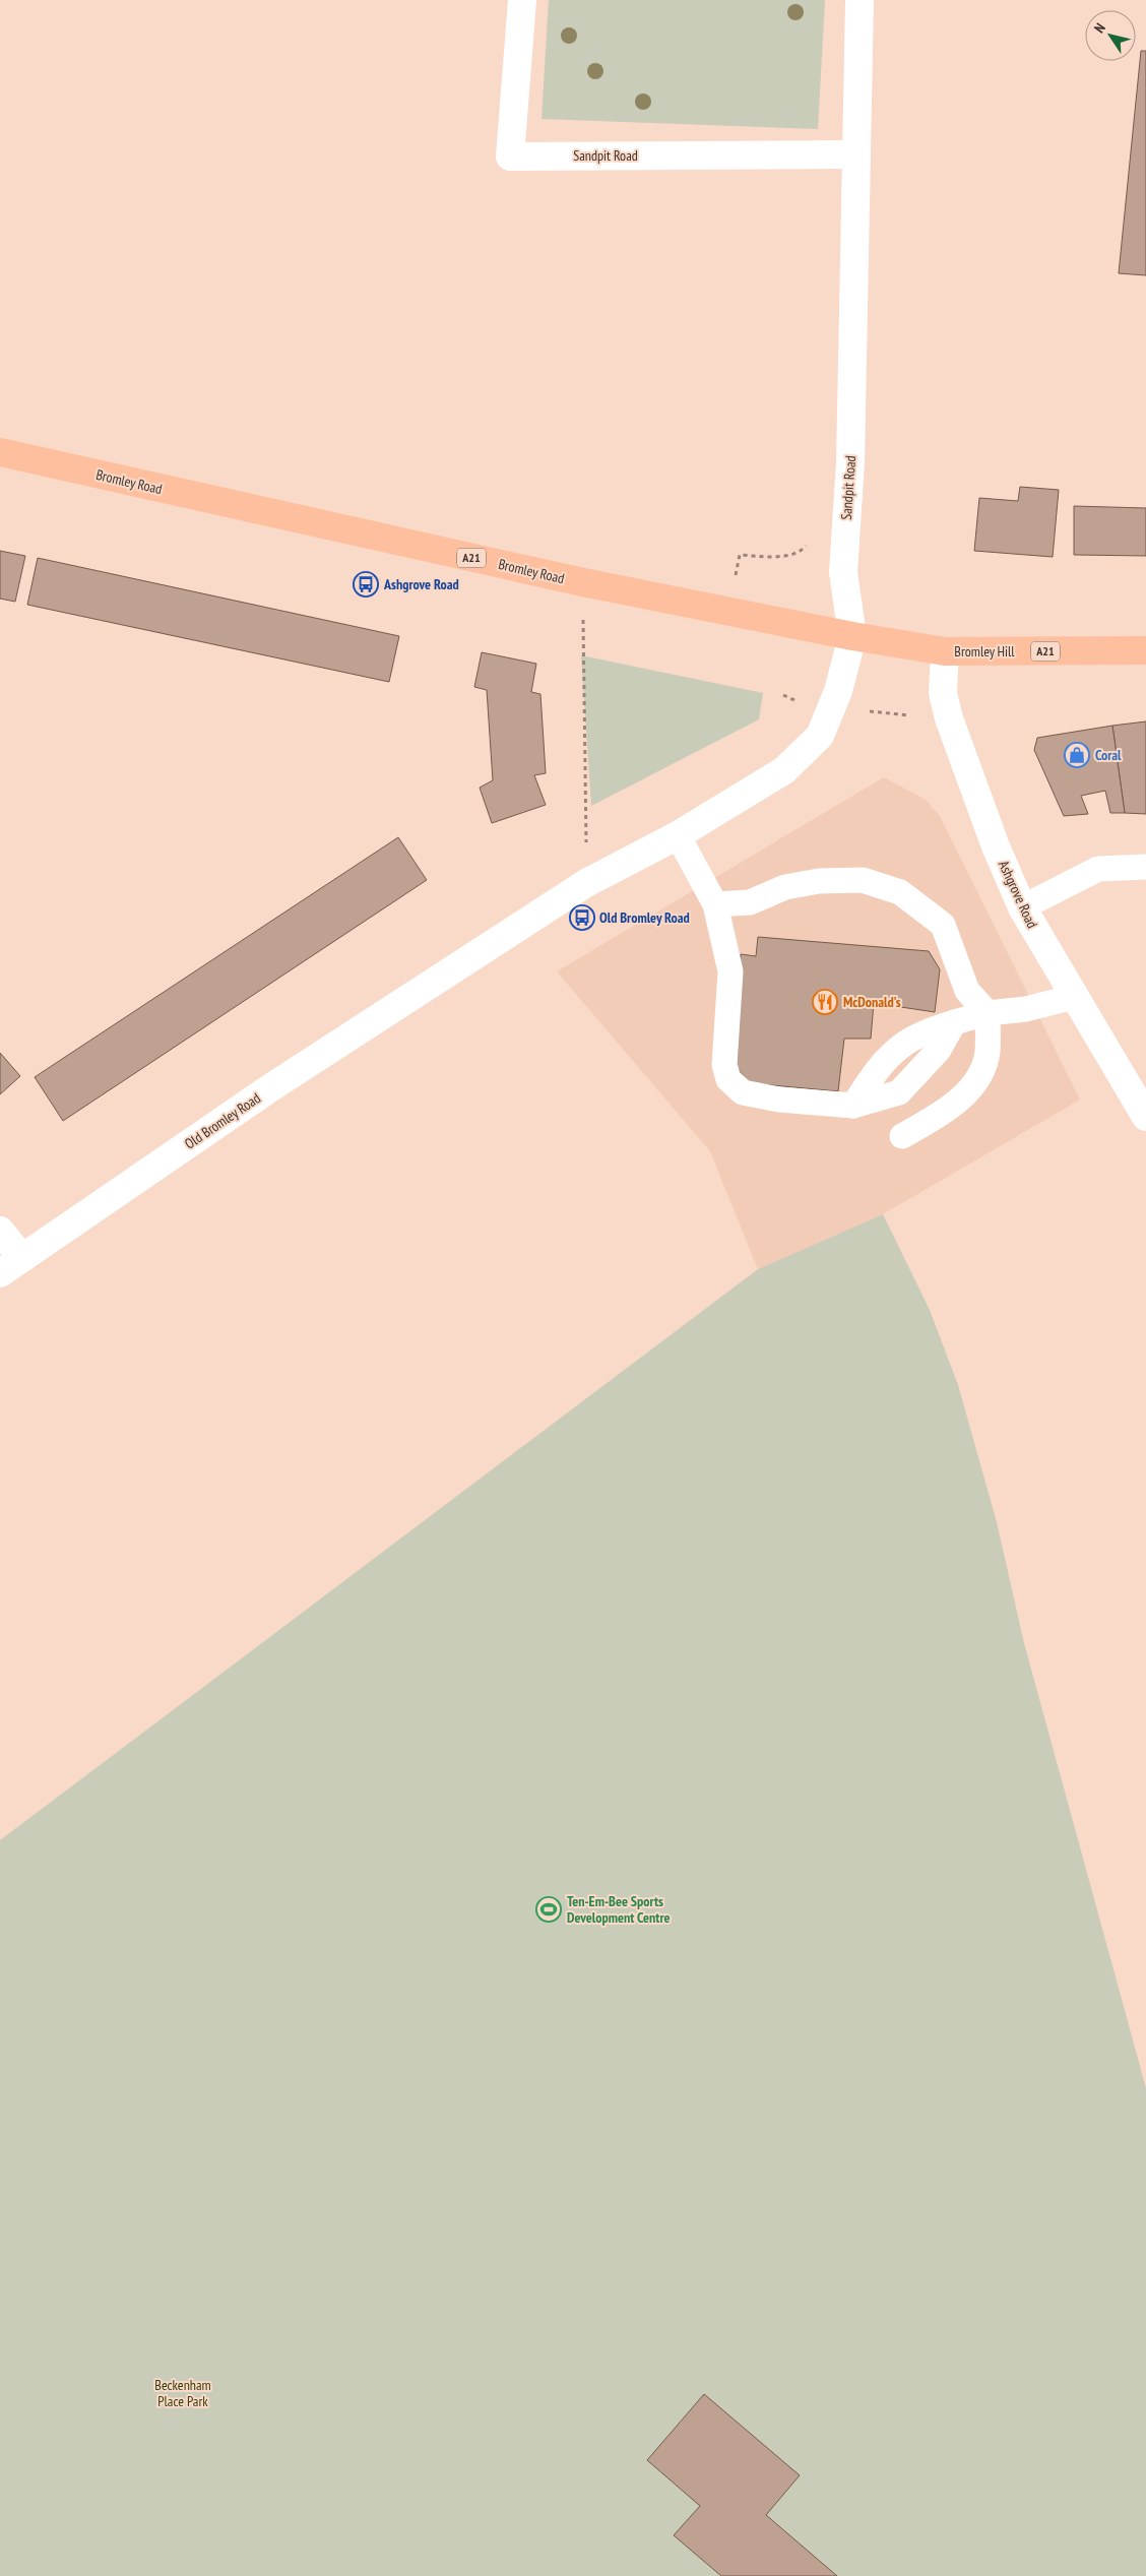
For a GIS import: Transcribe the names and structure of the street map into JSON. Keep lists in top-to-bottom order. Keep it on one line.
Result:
{"streets":{"main road":["Bromley Road","A21","Bromley Hill"],"street":["Sandpit Road","Ashgrove Road","Old Bromley Road"]},"crossings":[["Sandpit Road","Bromley Road"],["Sandpit Road","Old Bromley Road"],["Bromley Road","Bromley Hill"],["Bromley Road","Ashgrove Road"],["Bromley Road","Old Bromley Road"],["Bromley Hill","Ashgrove Road"]],"parks":["Beckenham Place Park"],"places":{"bus stop":["Ashgrove Road","Old Bromley Road"],"shop":["Coral"],"restaurant":["McDonald's"],"sports":["Ten-Em-Bee Sports Development Centre"]},"north":"top left"}
